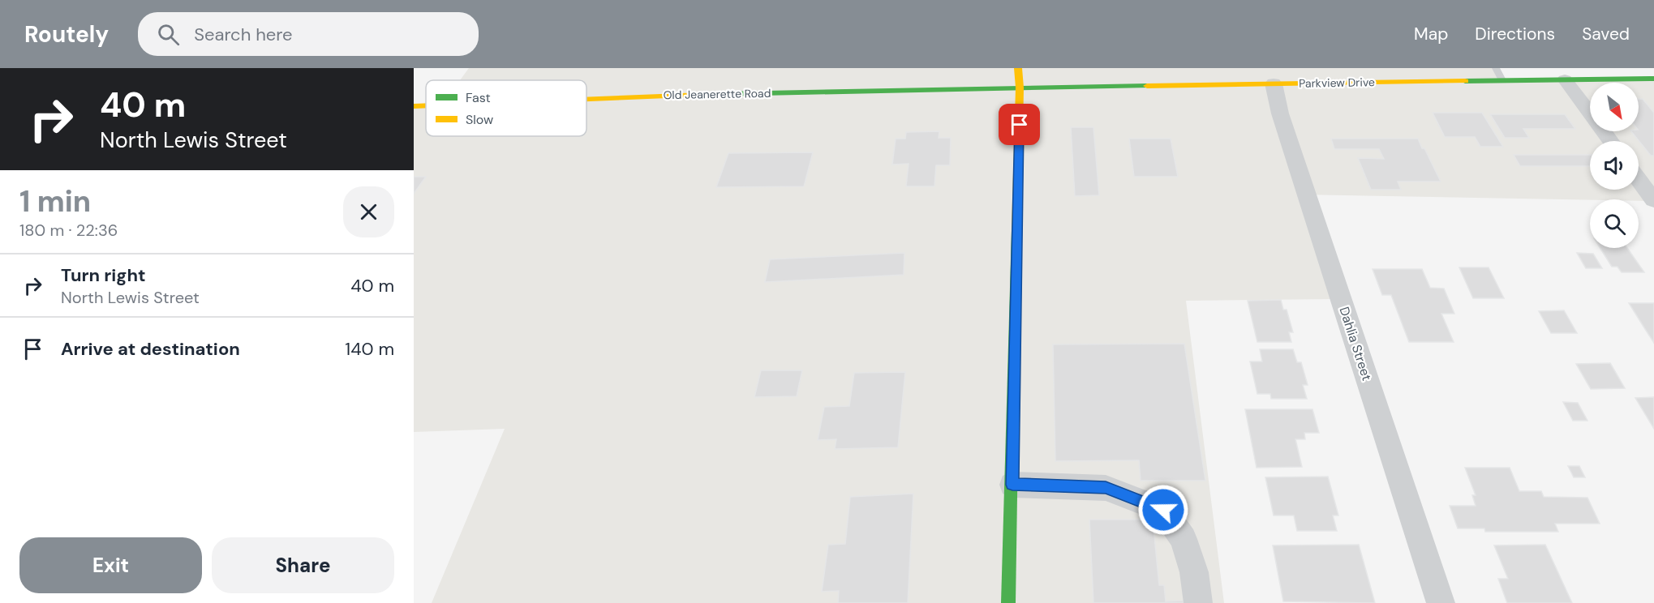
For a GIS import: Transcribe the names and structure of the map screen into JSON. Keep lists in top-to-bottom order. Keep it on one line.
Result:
{"streets":{"main road":["Parkview Drive","Old Jeanerette Road"],"street":["Dahlia Street"]},"crossings":[["Parkview Drive","Old Jeanerette Road"],["Parkview Drive","Dahlia Street"]],"legend":["Fast","Slow"],"north":"bottom right","page":{"header":"Routely","search":"Search here","nav":["Map","Directions","Saved"],"turn":["40 m","North Lewis Street"],"heading":["1 min","180 m · 22:36"],"list":[{"name":"Turn right","note":"North Lewis Street","value":"40 m"},{"name":"Arrive at destination","value":"140 m"}],"buttons":["Exit","Share"]}}
